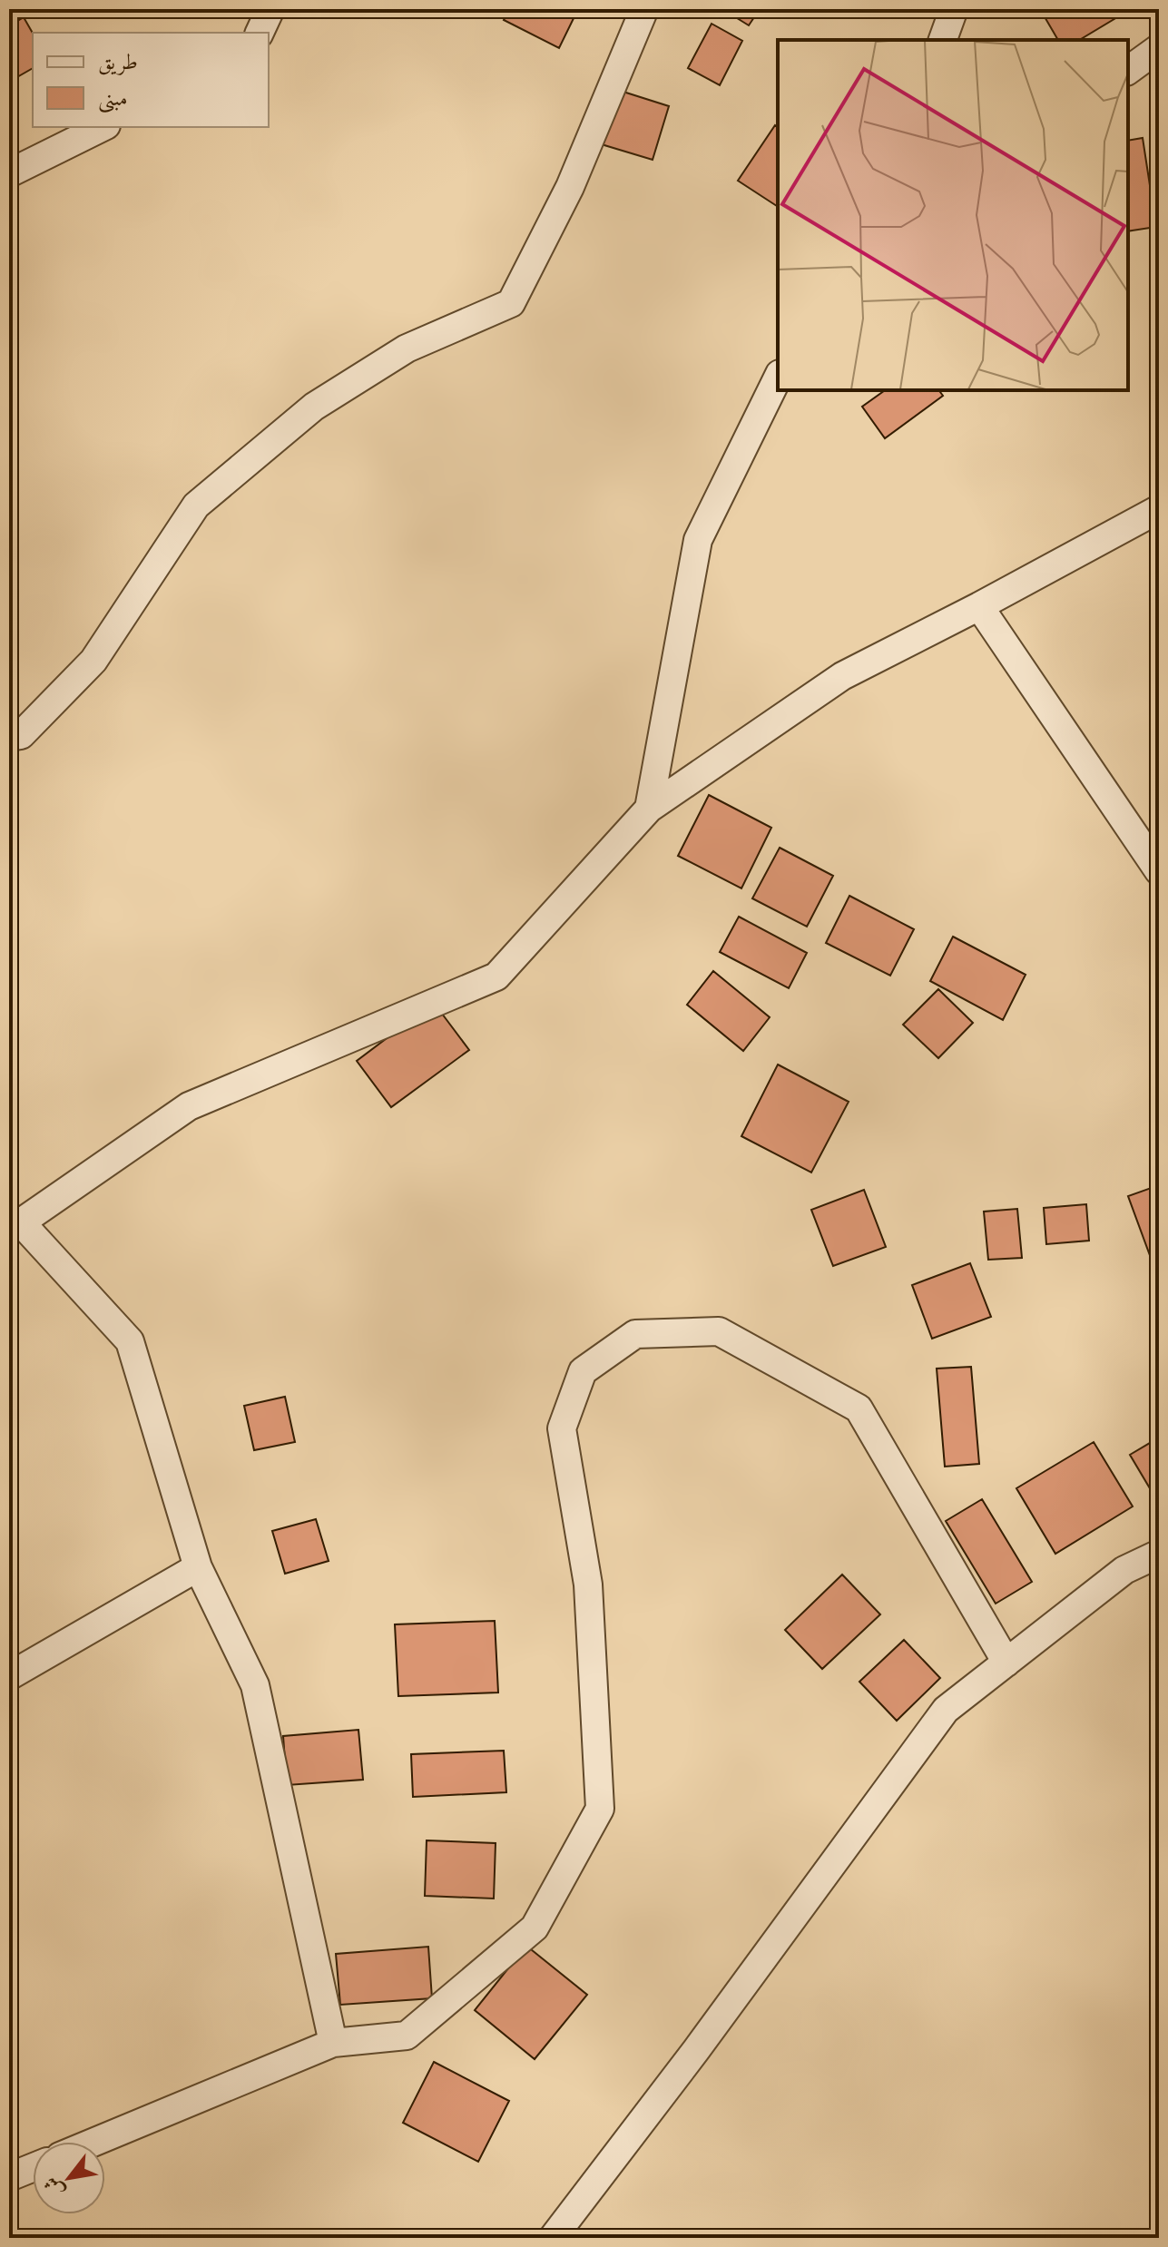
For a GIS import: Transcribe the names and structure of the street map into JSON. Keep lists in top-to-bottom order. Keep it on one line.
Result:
{"legend":["طريق","مبنى"],"north":"bottom left"}
